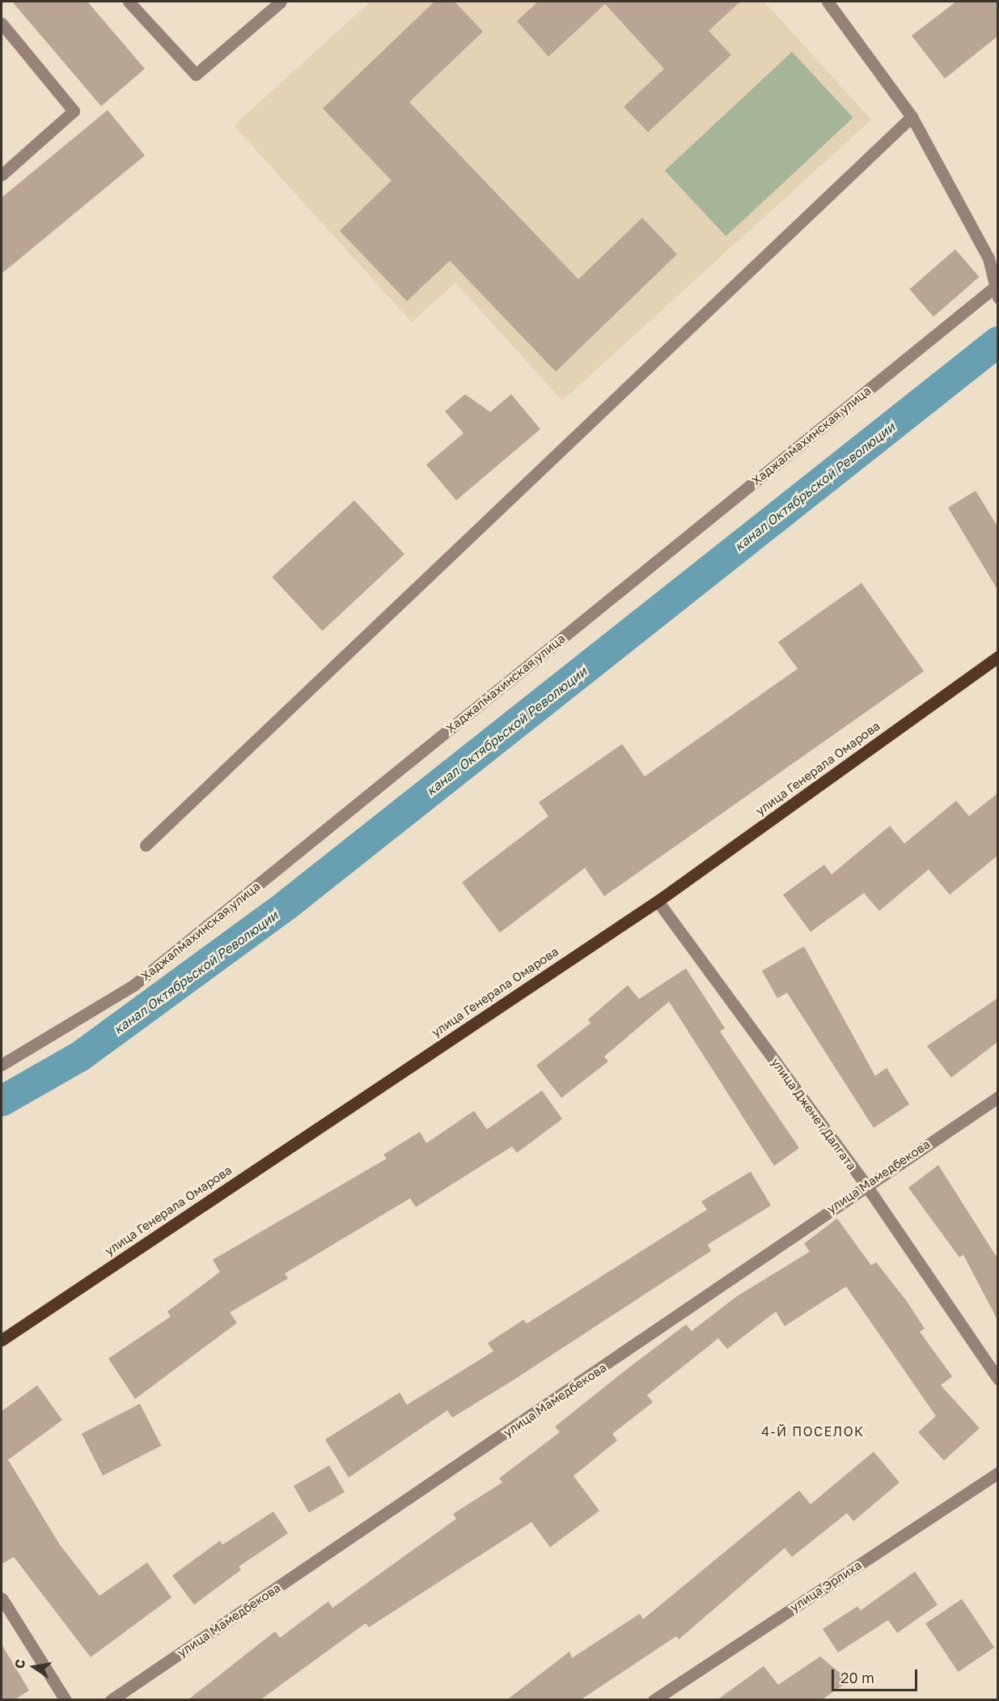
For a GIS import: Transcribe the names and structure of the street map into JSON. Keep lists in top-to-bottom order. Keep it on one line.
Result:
{"streets":{"main road":["улица Генерала Омарова"],"street":["Хаджалмахинская улица","улица Дженет Далгата","улица Мамедбекова","улица Эрлиха"]},"crossings":[["улица Генерала Омарова","улица Дженет Далгата"],["улица Дженет Далгата","улица Мамедбекова"]],"districts":["4-Й ПОСЕЛОК"],"water":["канал Октябрьской Революции"],"scale_bar":"20 m","north":"left"}
